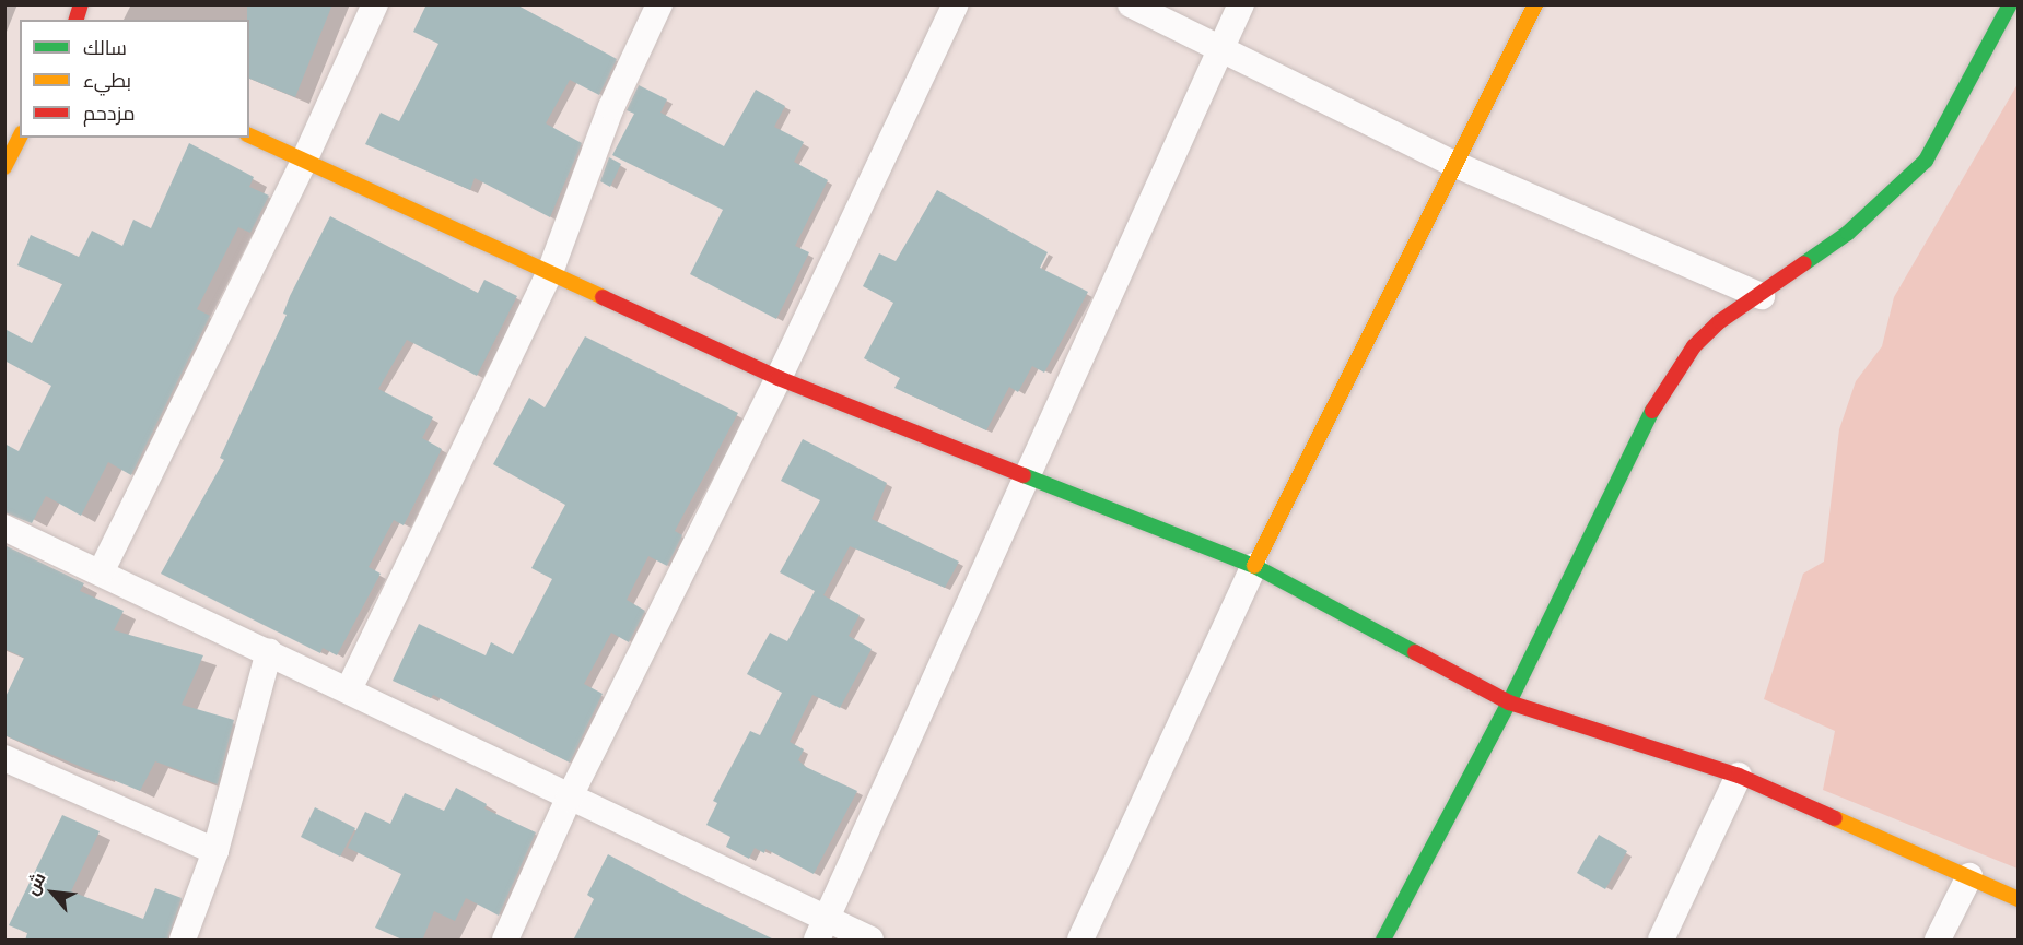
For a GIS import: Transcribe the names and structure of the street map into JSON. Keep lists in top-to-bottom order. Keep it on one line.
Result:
{"legend":["سالك","بطيء","مزدحم"],"north":"top left"}
